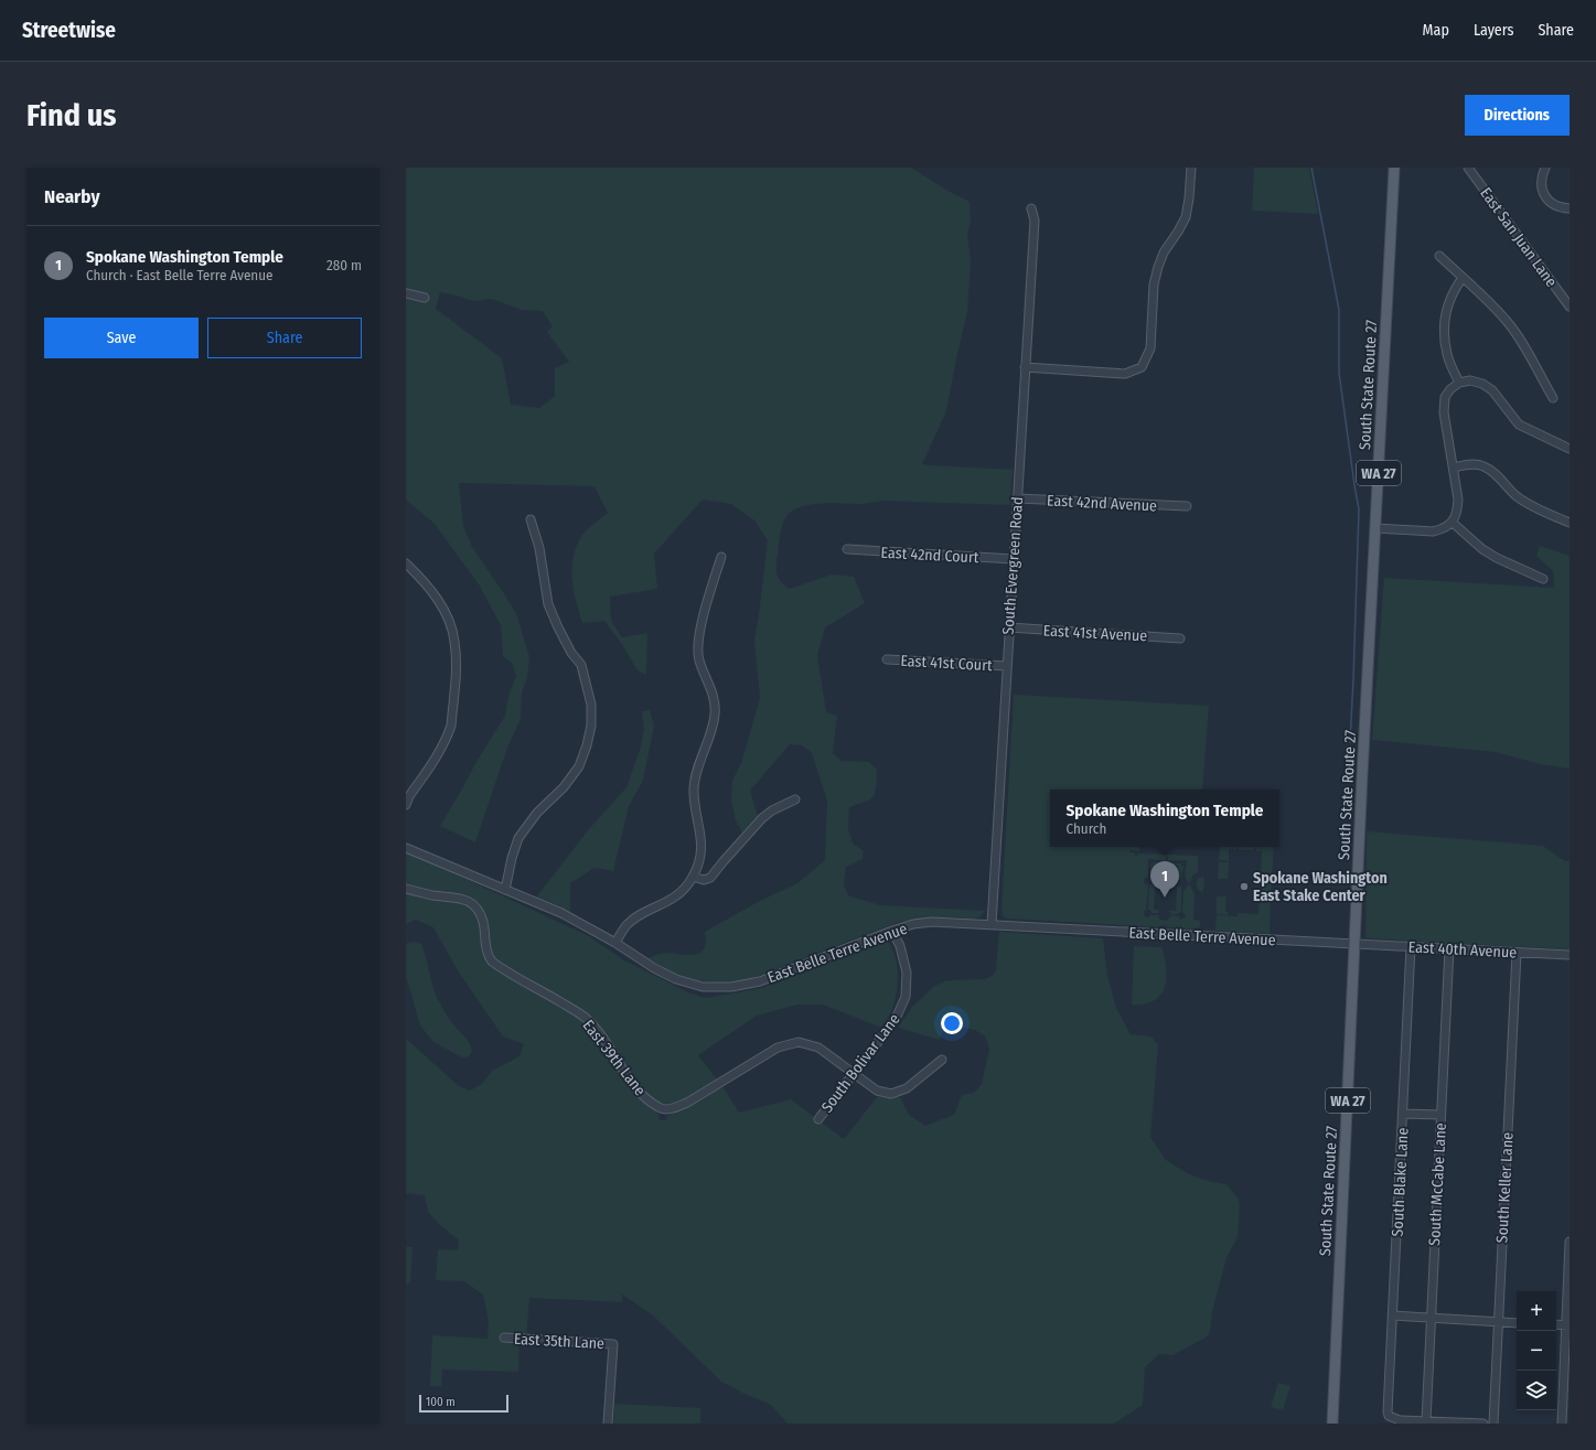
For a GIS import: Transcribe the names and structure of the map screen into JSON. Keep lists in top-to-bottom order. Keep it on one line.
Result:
{"streets":{"main road":["South State Route 27","WA 27"],"street":["East San Juan Lane","East 42nd Avenue","East 42nd Court","South Evergreen Road","East 41st Avenue","East 41st Court","East Belle Terre Avenue","East 40th Avenue","East 39th Lane","South Bolivar Lane","South Blake Lane","South McCabe Lane","South Keller Lane","East 35th Lane"]},"crossings":[["South State Route 27","East Belle Terre Avenue"],["South State Route 27","East 40th Avenue"],["East 42nd Avenue","South Evergreen Road"],["East 42nd Court","South Evergreen Road"],["South Evergreen Road","East 41st Avenue"],["South Evergreen Road","East 41st Court"],["South Evergreen Road","East Belle Terre Avenue"],["East Belle Terre Avenue","East 40th Avenue"],["East Belle Terre Avenue","South Bolivar Lane"],["East 40th Avenue","South Blake Lane"],["East 40th Avenue","South McCabe Lane"],["East 40th Avenue","South Keller Lane"],["East 39th Lane","South Bolivar Lane"],["South Blake Lane","South McCabe Lane"]],"places":["Spokane Washington East Stake Center"],"scale_bar":"100 m","page":{"header":"Streetwise","nav":["Map","Layers","Share"],"buttons":["Directions",["Save","Share"]],"title":"Find us","heading":"Nearby","list":[{"mark":"1","name":"Spokane Washington Temple","note":"Church · East Belle Terre Avenue","value":"280 m"}],"popup":["Spokane Washington Temple","Church"],"pins":"1","map_buttons":["+","−"],"scale":"100 m"}}
